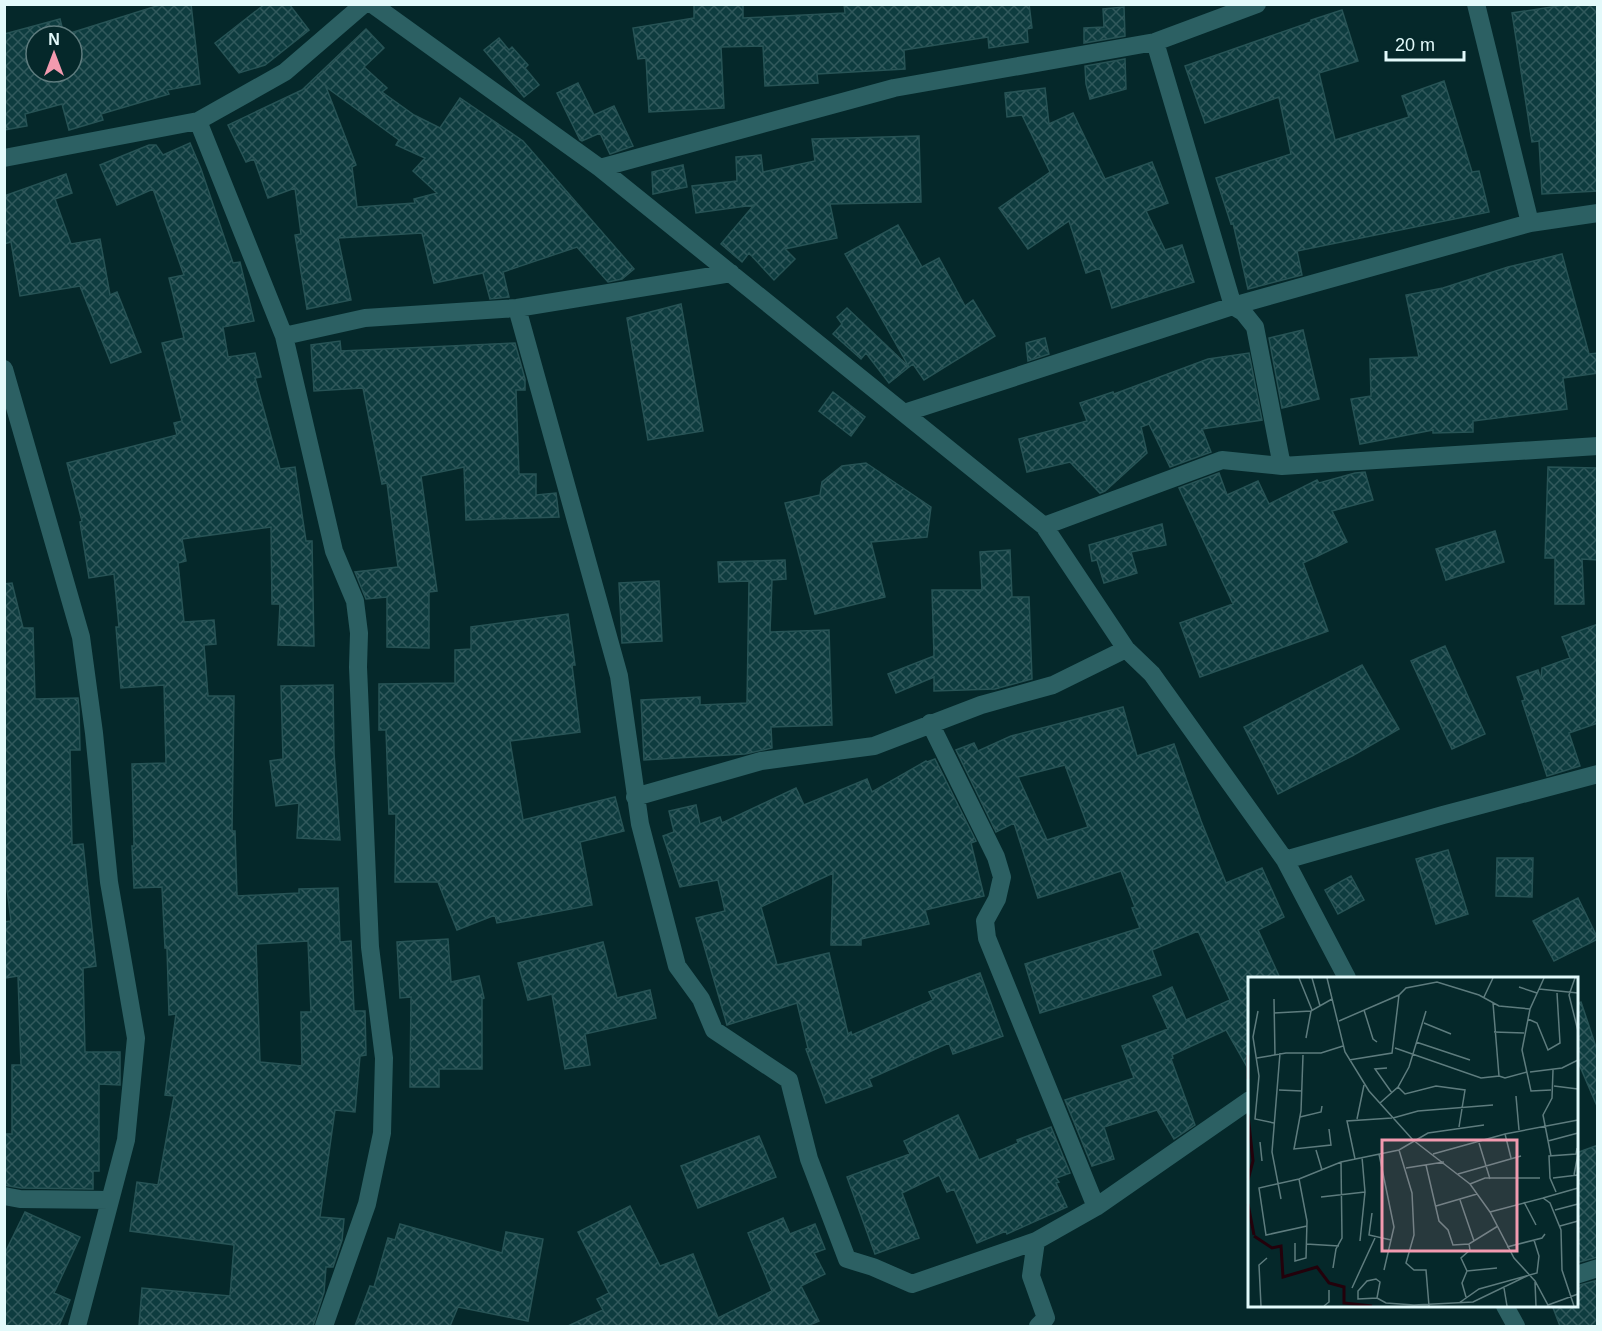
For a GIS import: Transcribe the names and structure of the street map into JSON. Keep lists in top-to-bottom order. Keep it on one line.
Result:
{"scale_bar":"20 m","north":"top"}
